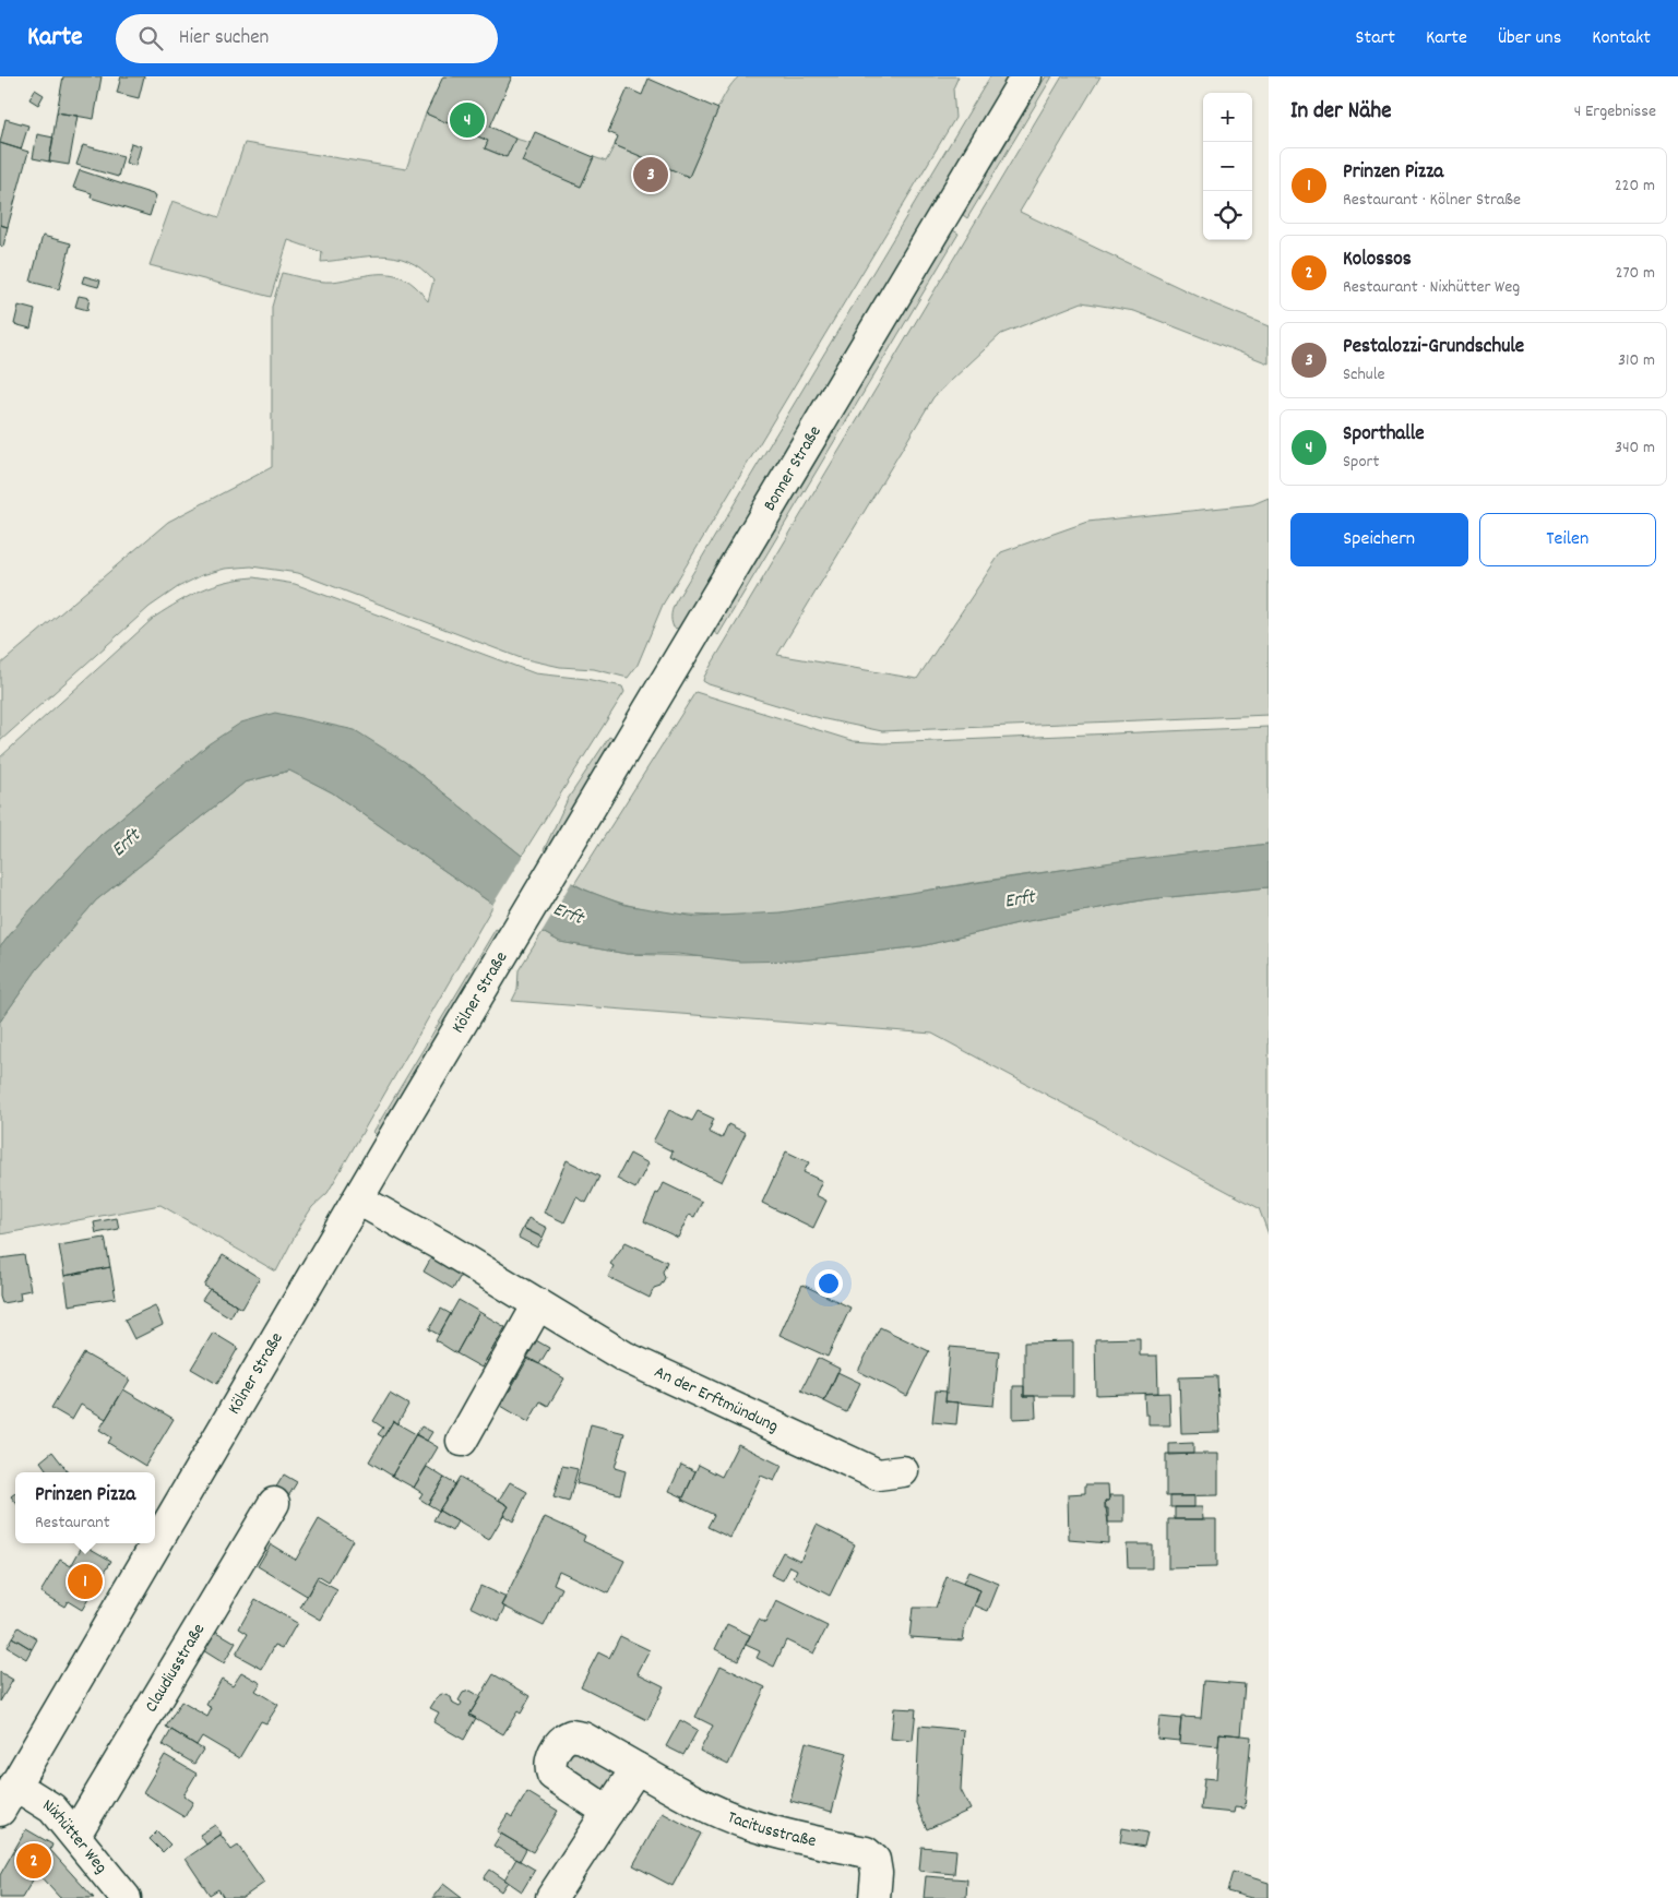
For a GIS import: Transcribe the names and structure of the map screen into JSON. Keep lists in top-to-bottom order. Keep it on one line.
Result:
{"streets":{"main road":["Bonner Straße","Kölner Straße","An der Erftmündung","Claudiusstraße","Tacitusstraße","Nixhütter Weg"]},"crossings":[["Bonner Straße","Kölner Straße"],["Kölner Straße","An der Erftmündung"],["Kölner Straße","Nixhütter Weg"],["Claudiusstraße","Nixhütter Weg"]],"water":["Erft"],"page":{"header":"Karte","search":"Hier suchen","nav":["Start","Karte","Über uns","Kontakt"],"heading":["In der Nähe","4 Ergebnisse"],"map_buttons":["+","−"],"pins":["4","3","1","2"],"list":[{"mark":"1","name":"Prinzen Pizza","note":"Restaurant · Kölner Straße","value":"220 m"},{"mark":"2","name":"Kolossos","note":"Restaurant · Nixhütter Weg","value":"270 m"},{"mark":"3","name":"Pestalozzi-Grundschule","note":"Schule","value":"310 m"},{"mark":"4","name":"Sporthalle","note":"Sport","value":"340 m"}],"buttons":["Speichern","Teilen"],"popup":["Prinzen Pizza","Restaurant"]}}
